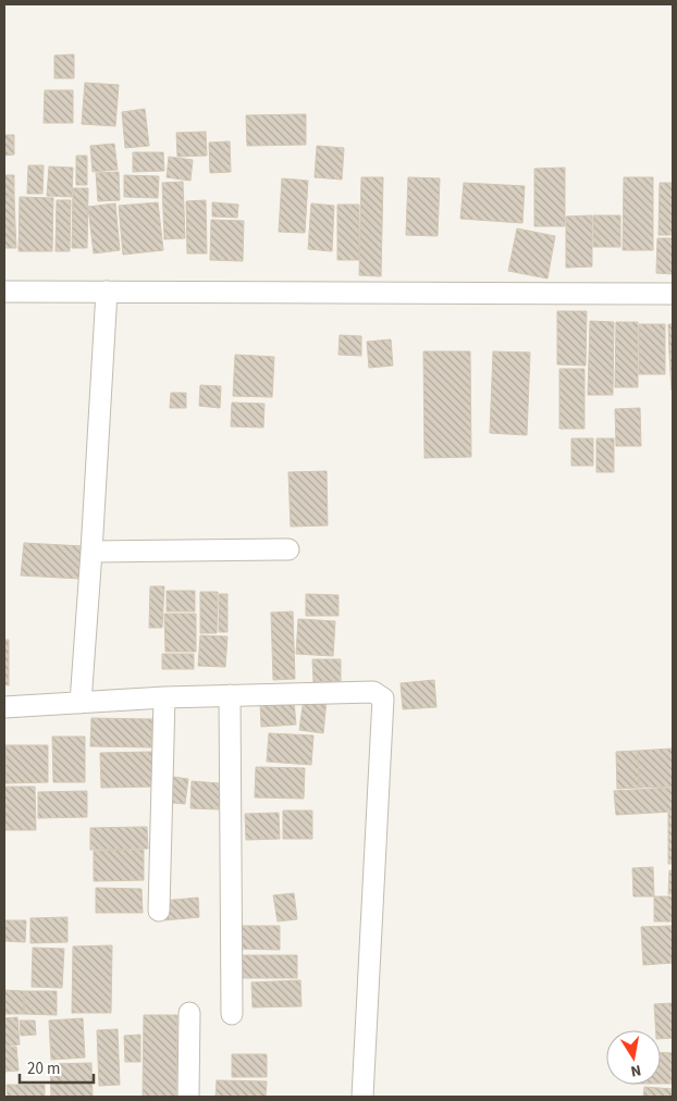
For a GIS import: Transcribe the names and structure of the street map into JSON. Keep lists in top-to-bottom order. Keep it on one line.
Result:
{"scale_bar":"20 m","north":"bottom"}
